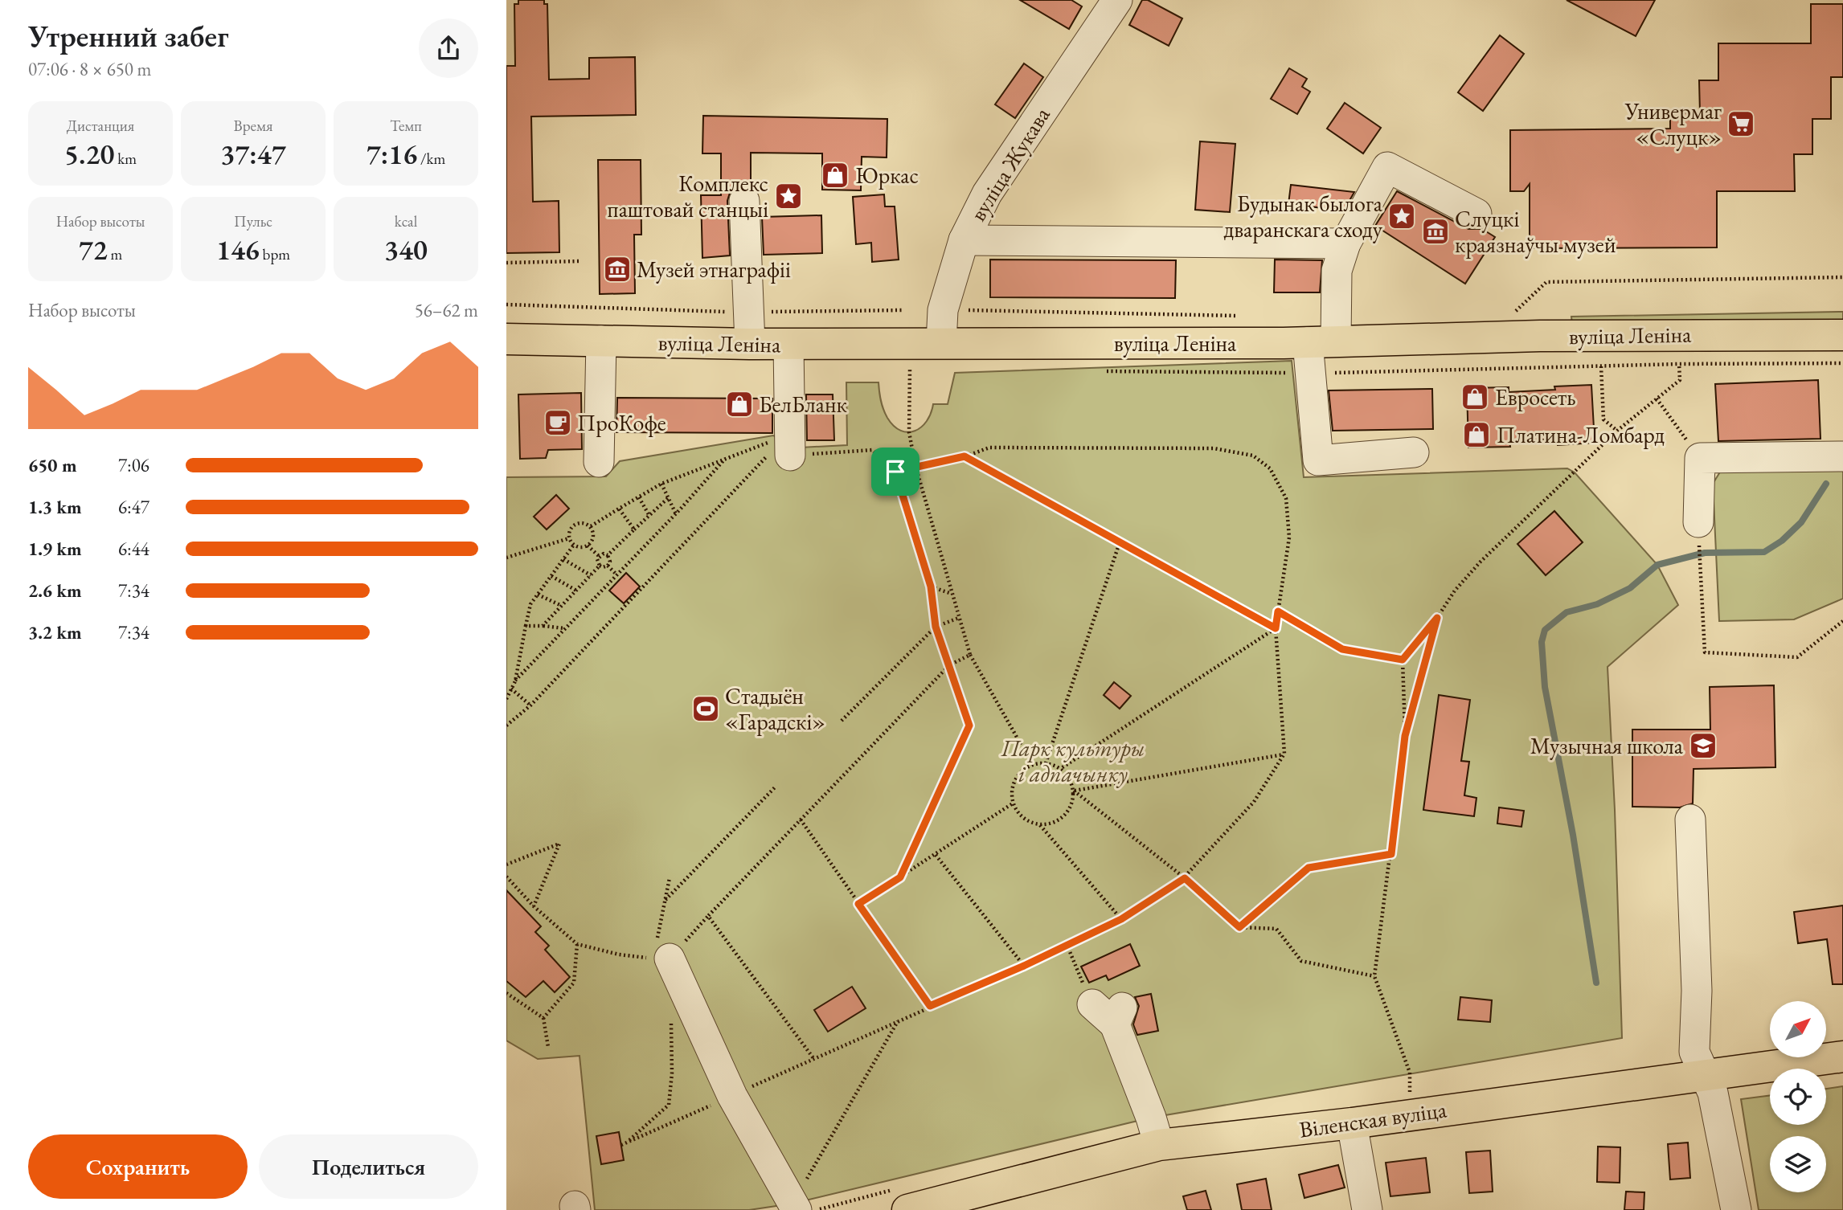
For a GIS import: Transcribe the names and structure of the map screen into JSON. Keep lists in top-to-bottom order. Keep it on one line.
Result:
{"streets":{"main road":["вуліца Леніна","Віленская вуліца"],"street":["вуліца Жукава"]},"crossings":[["вуліца Жукава","вуліца Леніна"]],"parks":["Парк культуры і адпачынку"],"places":{"supermarket":["Универмаг «Слуцк»"],"shop":["Юркас","Евросеть","БелБланк","Платина-Ломбард"],"place":["Комплекс паштовай станцыі","Будынак былога дваранскага сходу"],"museum":["Слуцкі краязнаўчы музей","Музей этнаграфіі"],"cafe":["ПроКофе"],"sports":["Стадыён «Гарадскі»"],"school or university":["Музычная школа"]},"north":"top right","page":{"heading":["Утренний забег","07:06 · 8 × 650 m"],"stats":[["Дистанция","5.20 km"],["Время","37:47"],["Темп","7:16 /km"],["Набор высоты","72 m"],["Пульс","146 bpm"],["kcal","340"]],"chart":["Набор высоты","56–62 m"],"list":[{"name":"650 m","note":"7:06"},{"name":"1.3 km","note":"6:47"},{"name":"1.9 km","note":"6:44"},{"name":"2.6 km","note":"7:34"},{"name":"3.2 km","note":"7:34"}],"buttons":["Сохранить","Поделиться"]}}
